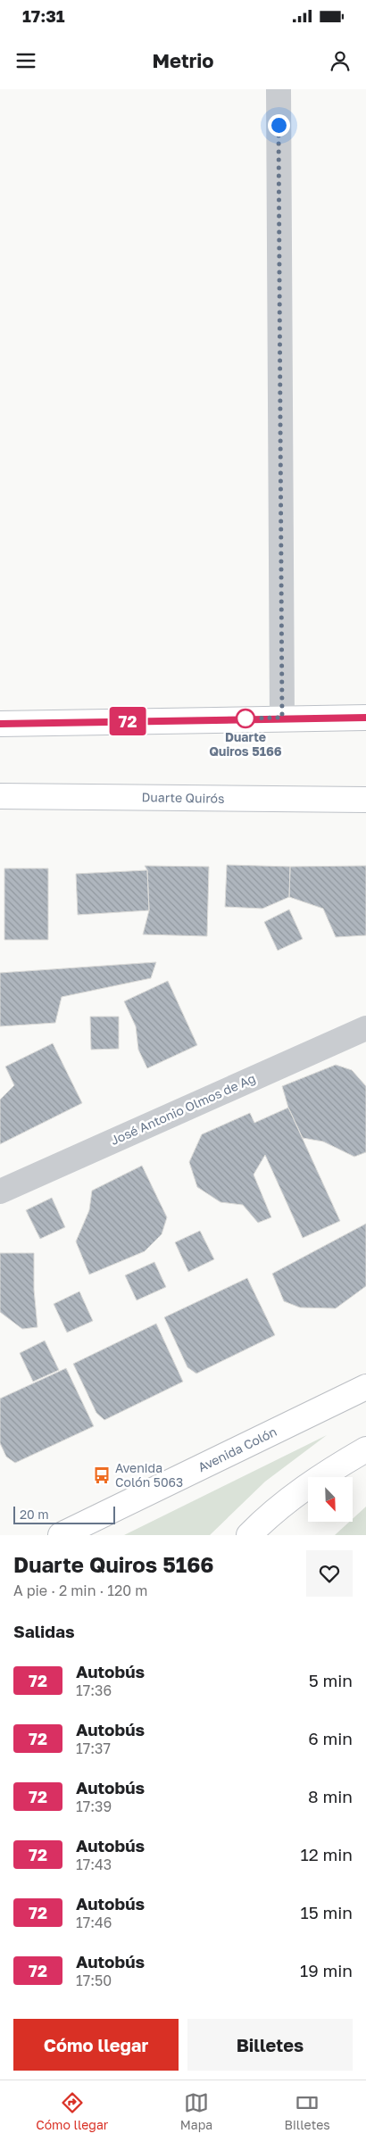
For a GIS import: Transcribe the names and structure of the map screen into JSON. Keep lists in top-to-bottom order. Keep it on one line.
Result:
{"streets":{"main road":["Duarte Quirós","Avenida Colón"],"street":["José Antonio Olmos de Ag"]},"places":{"other":["Duarte Quiros 5166"],"bus stop":["Avenida Colón 5063"]},"lines":["bus line 72"],"scale_bar":"20 m","north":"bottom right","page":{"status":"17:31","header":"Metrio","on_map":"72","scale":"20 m","heading":[["Duarte Quiros 5166","A pie · 2 min · 120 m"],"Salidas"],"list":[{"mark":"72","name":"Autobús","note":"17:36","value":"5 min"},{"mark":"72","name":"Autobús","note":"17:37","value":"6 min"},{"mark":"72","name":"Autobús","note":"17:39","value":"8 min"},{"mark":"72","name":"Autobús","note":"17:43","value":"12 min"},{"mark":"72","name":"Autobús","note":"17:46","value":"15 min"},{"mark":"72","name":"Autobús","note":"17:50","value":"19 min"}],"buttons":["Cómo llegar","Billetes"],"tabs":["Cómo llegar","Mapa","Billetes"]}}
